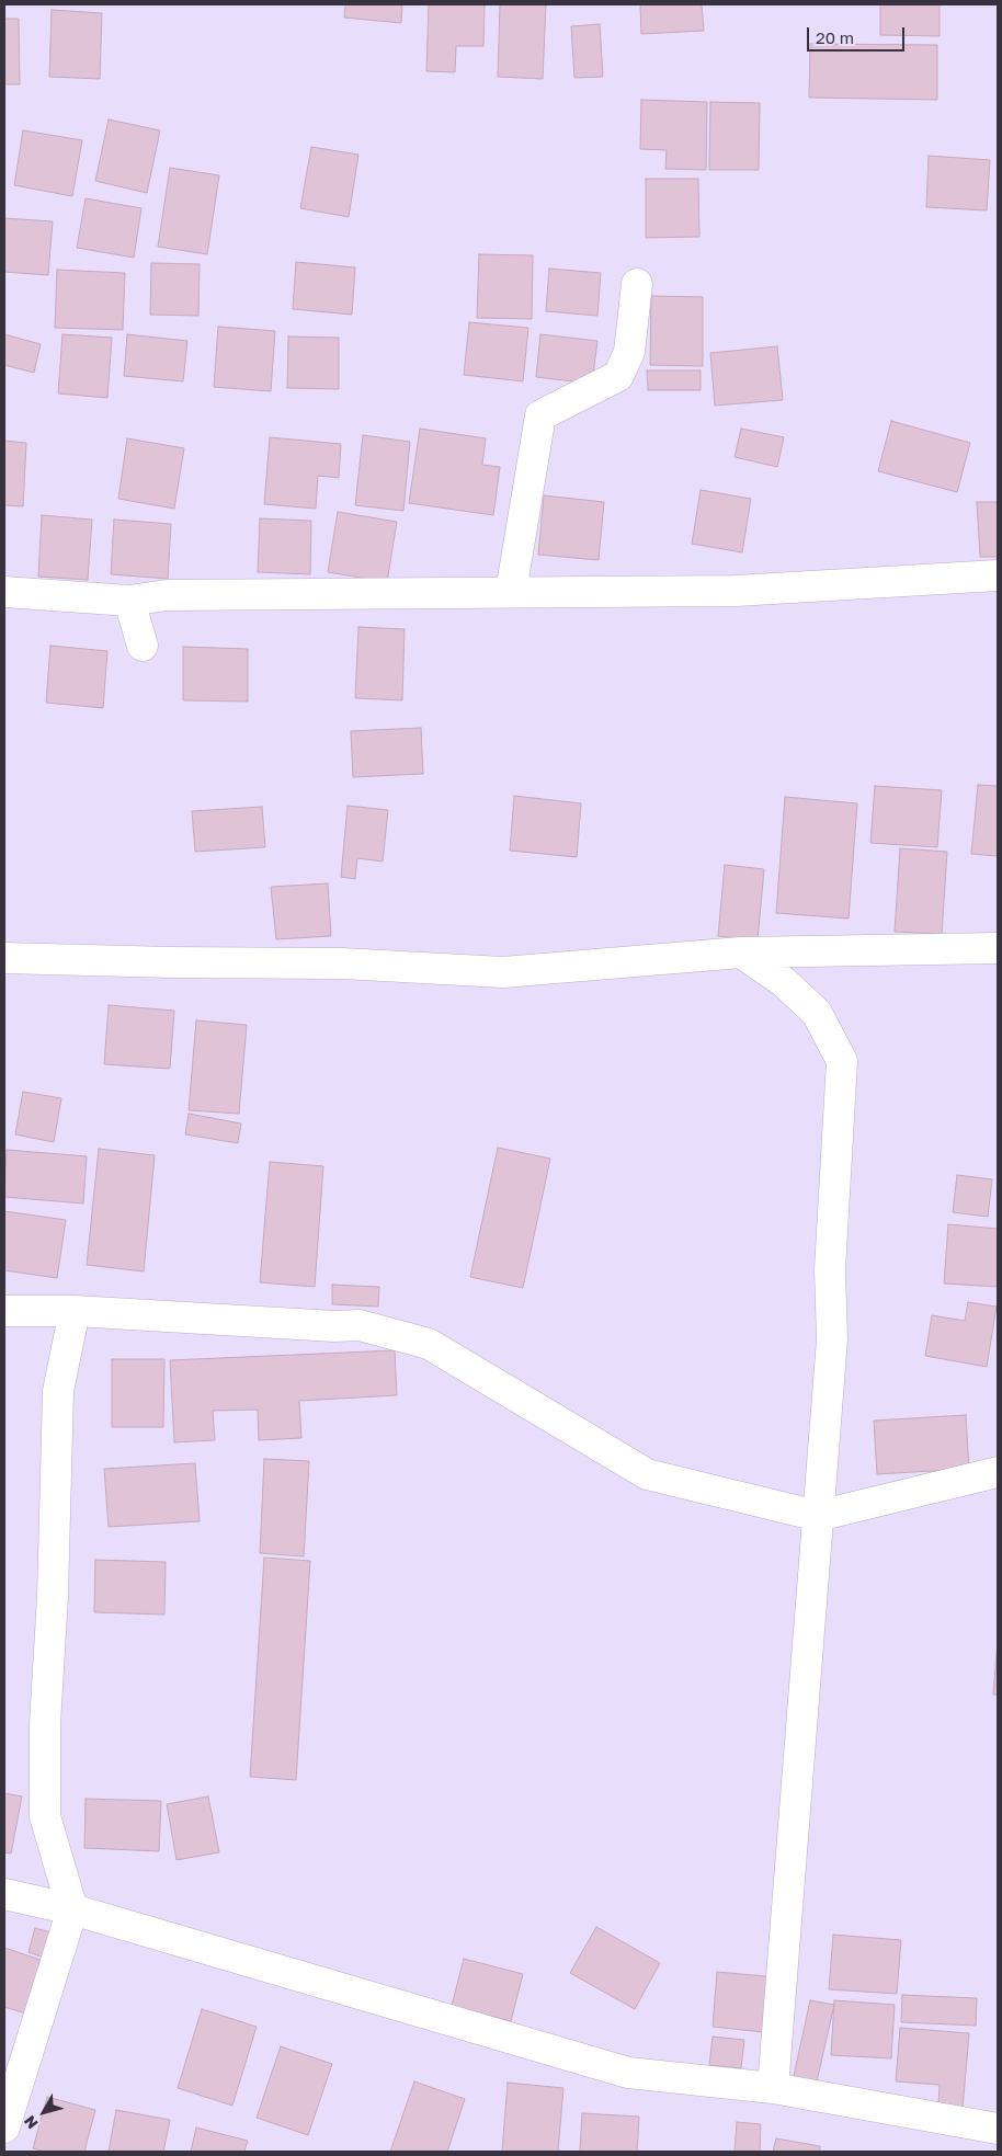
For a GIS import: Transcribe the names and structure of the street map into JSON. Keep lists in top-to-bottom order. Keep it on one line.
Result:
{"scale_bar":"20 m","north":"bottom left"}
